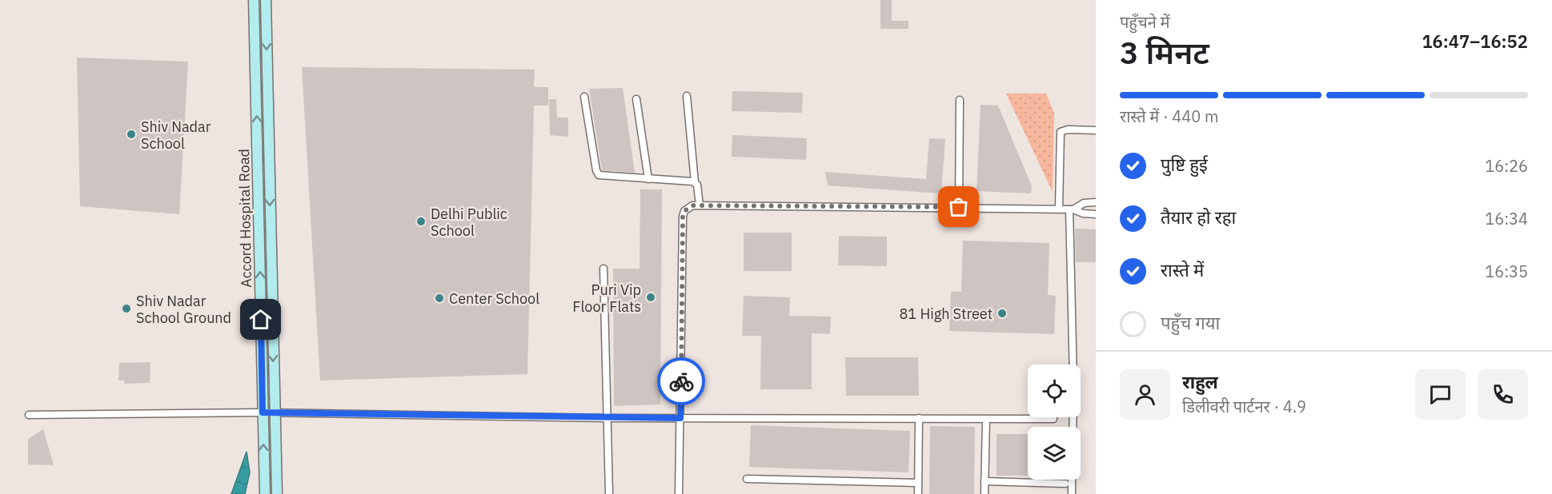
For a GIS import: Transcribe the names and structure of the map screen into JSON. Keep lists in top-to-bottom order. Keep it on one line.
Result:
{"streets":{"street":["Accord Hospital Road"]},"places":["Shiv Nadar School","Delhi Public School","Puri Vip Floor Flats","Center School","Shiv Nadar School Ground","81 High Street"],"page":{"heading":["3 मिनट","पहुँचने में","16:47–16:52"],"panel":["राहुल","डिलीवरी पार्टनर · 4.9"],"bar":"रास्ते में · 440 m","list":[["पुष्टि हुई","16:26"],["तैयार हो रहा","16:34"],["रास्ते में","16:35"],"पहुँच गया"]}}
